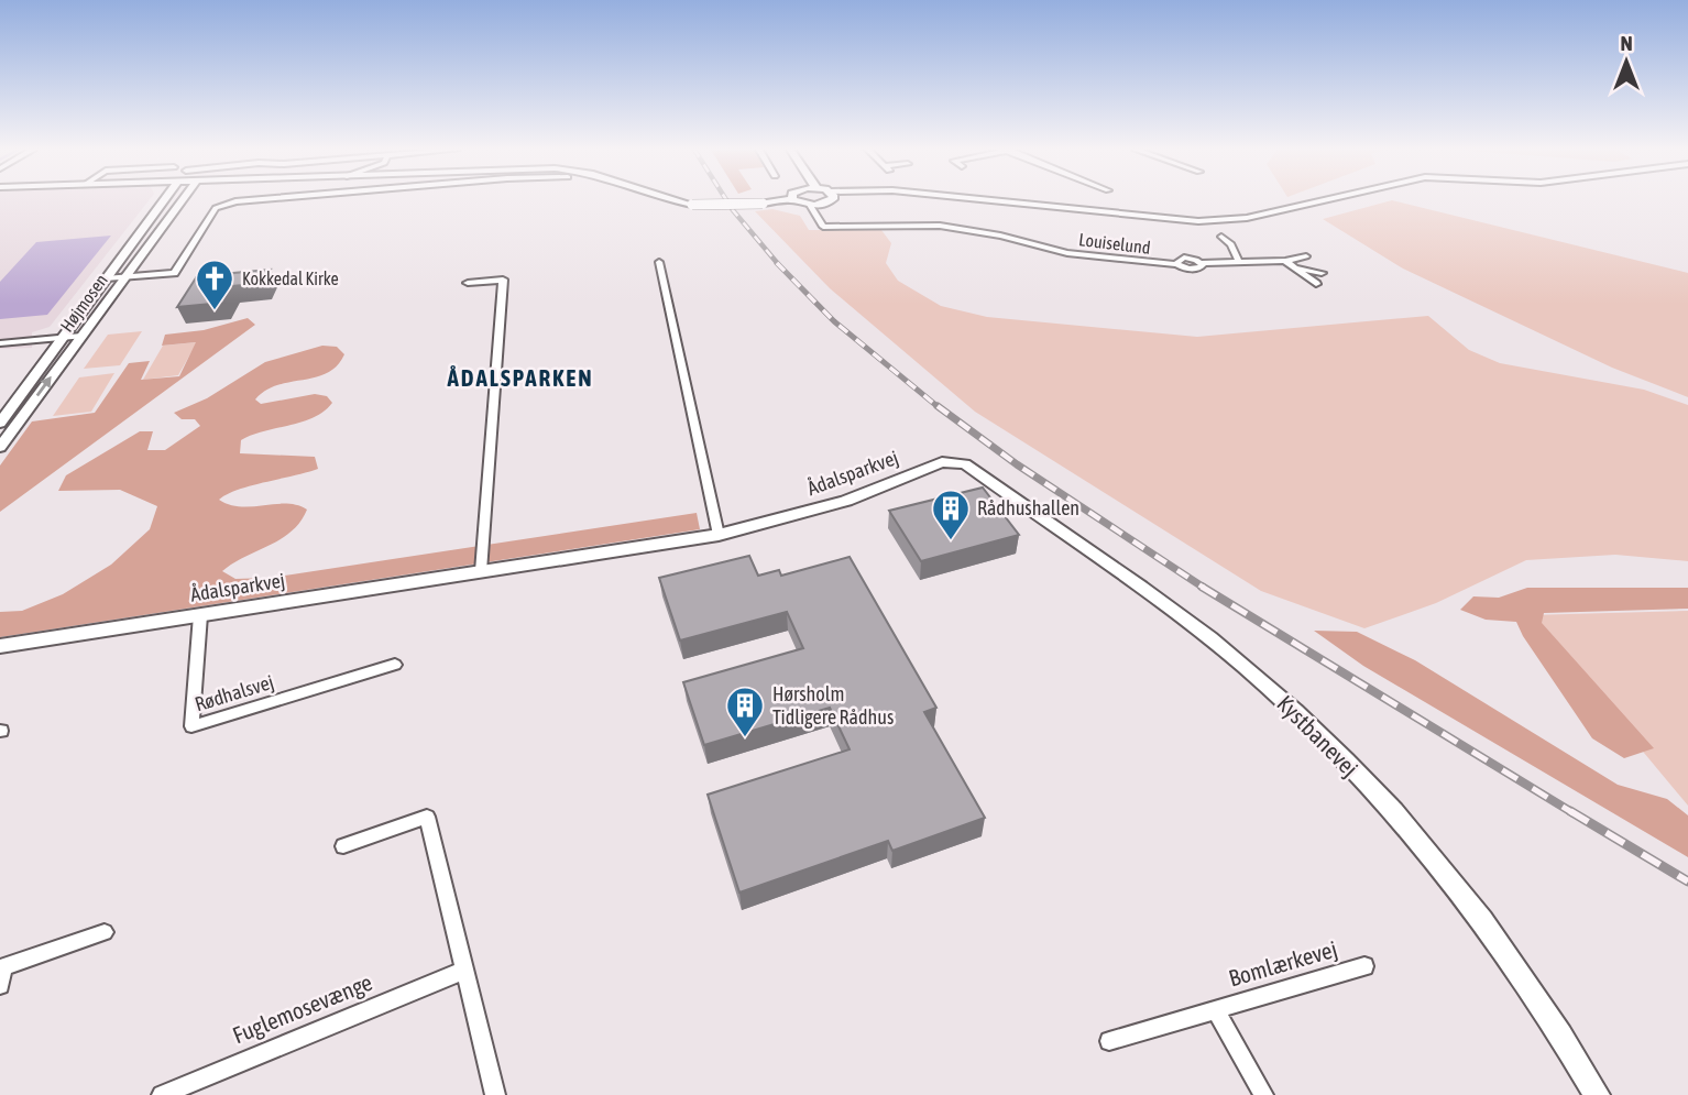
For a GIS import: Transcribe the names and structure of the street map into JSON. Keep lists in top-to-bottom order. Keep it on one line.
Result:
{"streets":{"street":["Louiselund","Højmosen","Ådalsparkvej","Rødhalsvej","Kystbanevej","Bomlærkevej","Fuglemosevænge"]},"crossings":[["Ådalsparkvej","Rødhalsvej"],["Ådalsparkvej","Kystbanevej"]],"districts":["ÅDALSPARKEN"],"places":{"church":["Kokkedal Kirke"],"building":["Rådhushallen","Hørsholm Tidligere Rådhus"]},"north":"top"}
